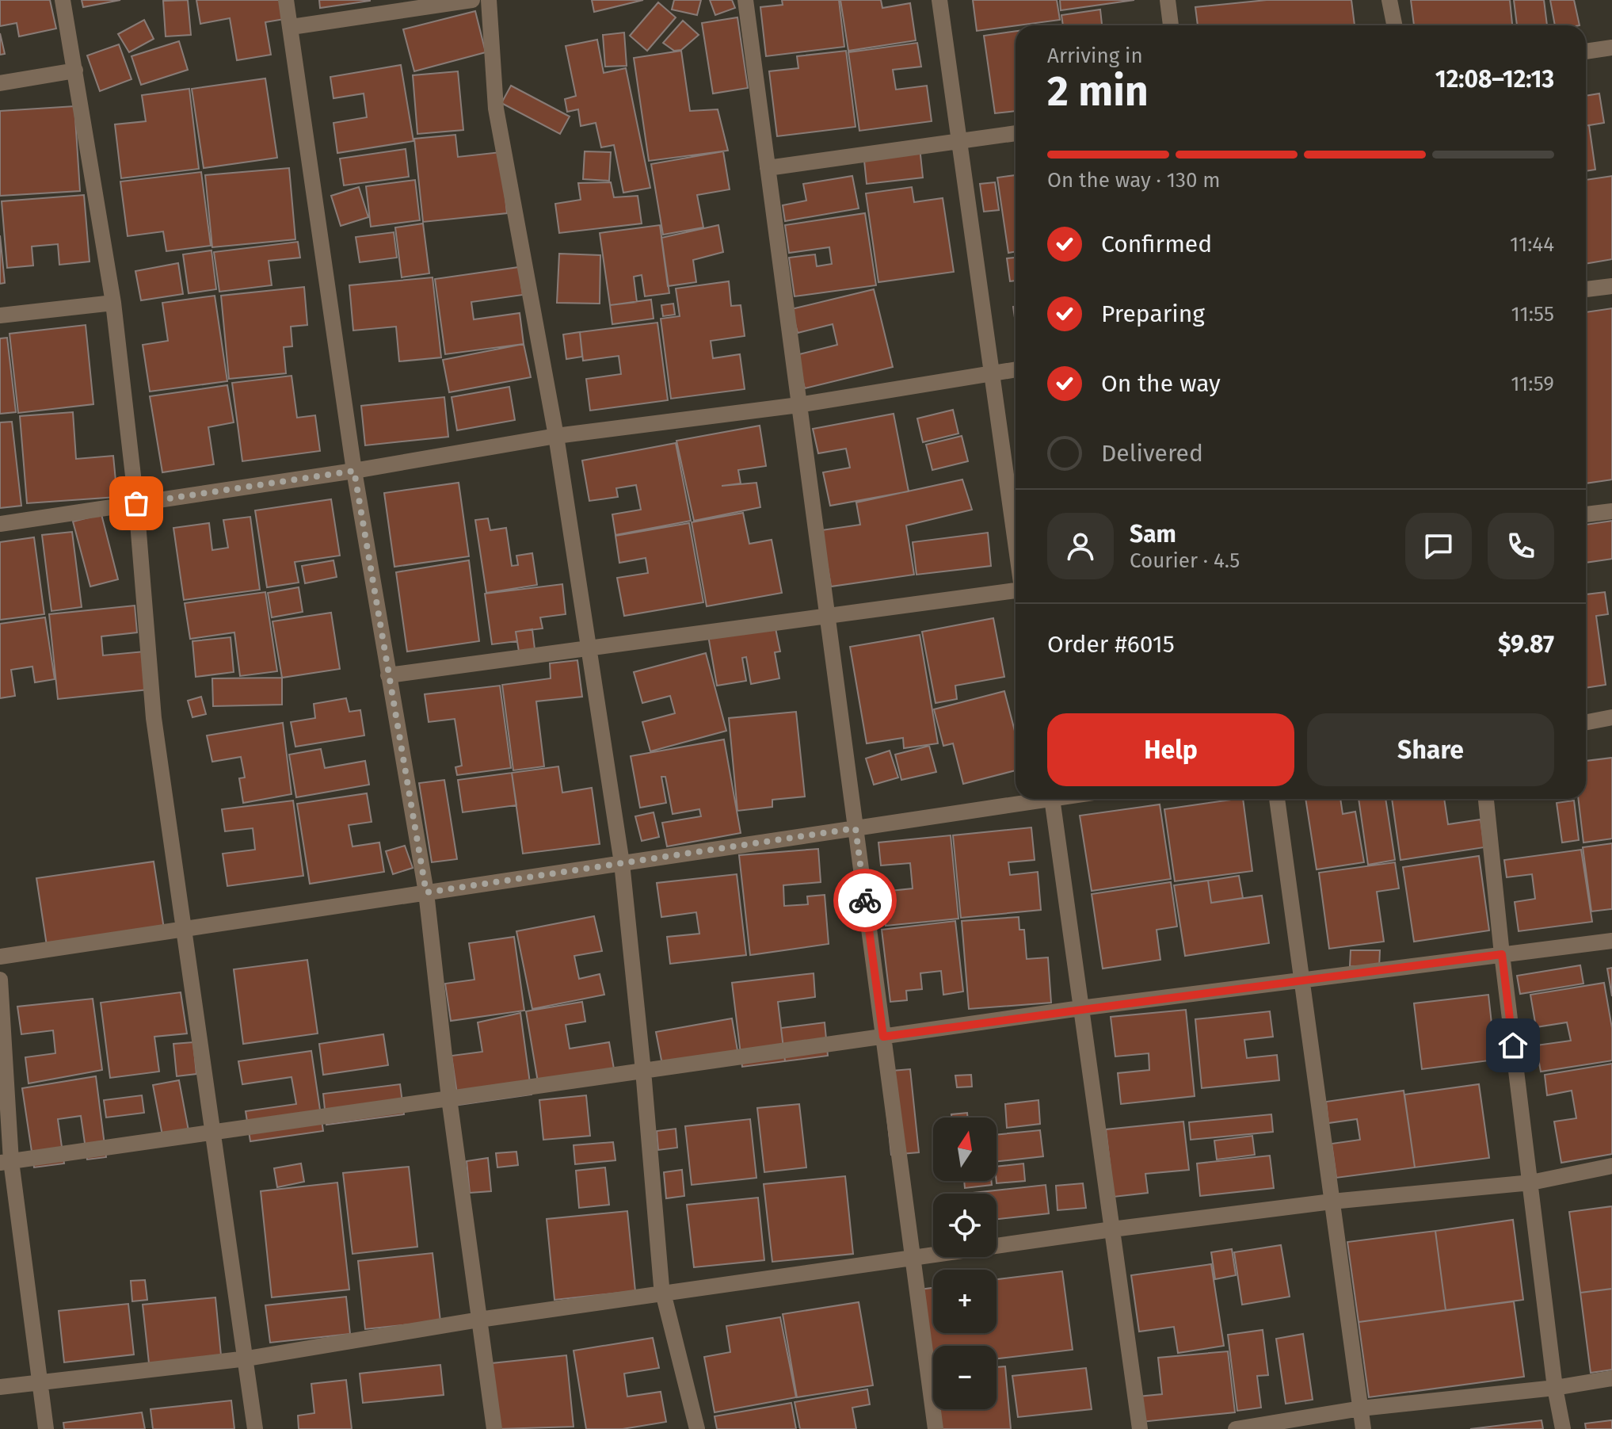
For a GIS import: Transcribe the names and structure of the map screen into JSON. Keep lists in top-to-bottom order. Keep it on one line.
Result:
{"north":"top","page":{"heading":["2 min","Arriving in","12:08–12:13"],"panel":["Sam","Courier · 4.5","Order #6015","$9.87"],"bar":"On the way · 130 m","list":[["Confirmed","11:44"],["Preparing","11:55"],["On the way","11:59"],"Delivered"],"buttons":["Help","Share"],"map_buttons":["+","−"]}}
